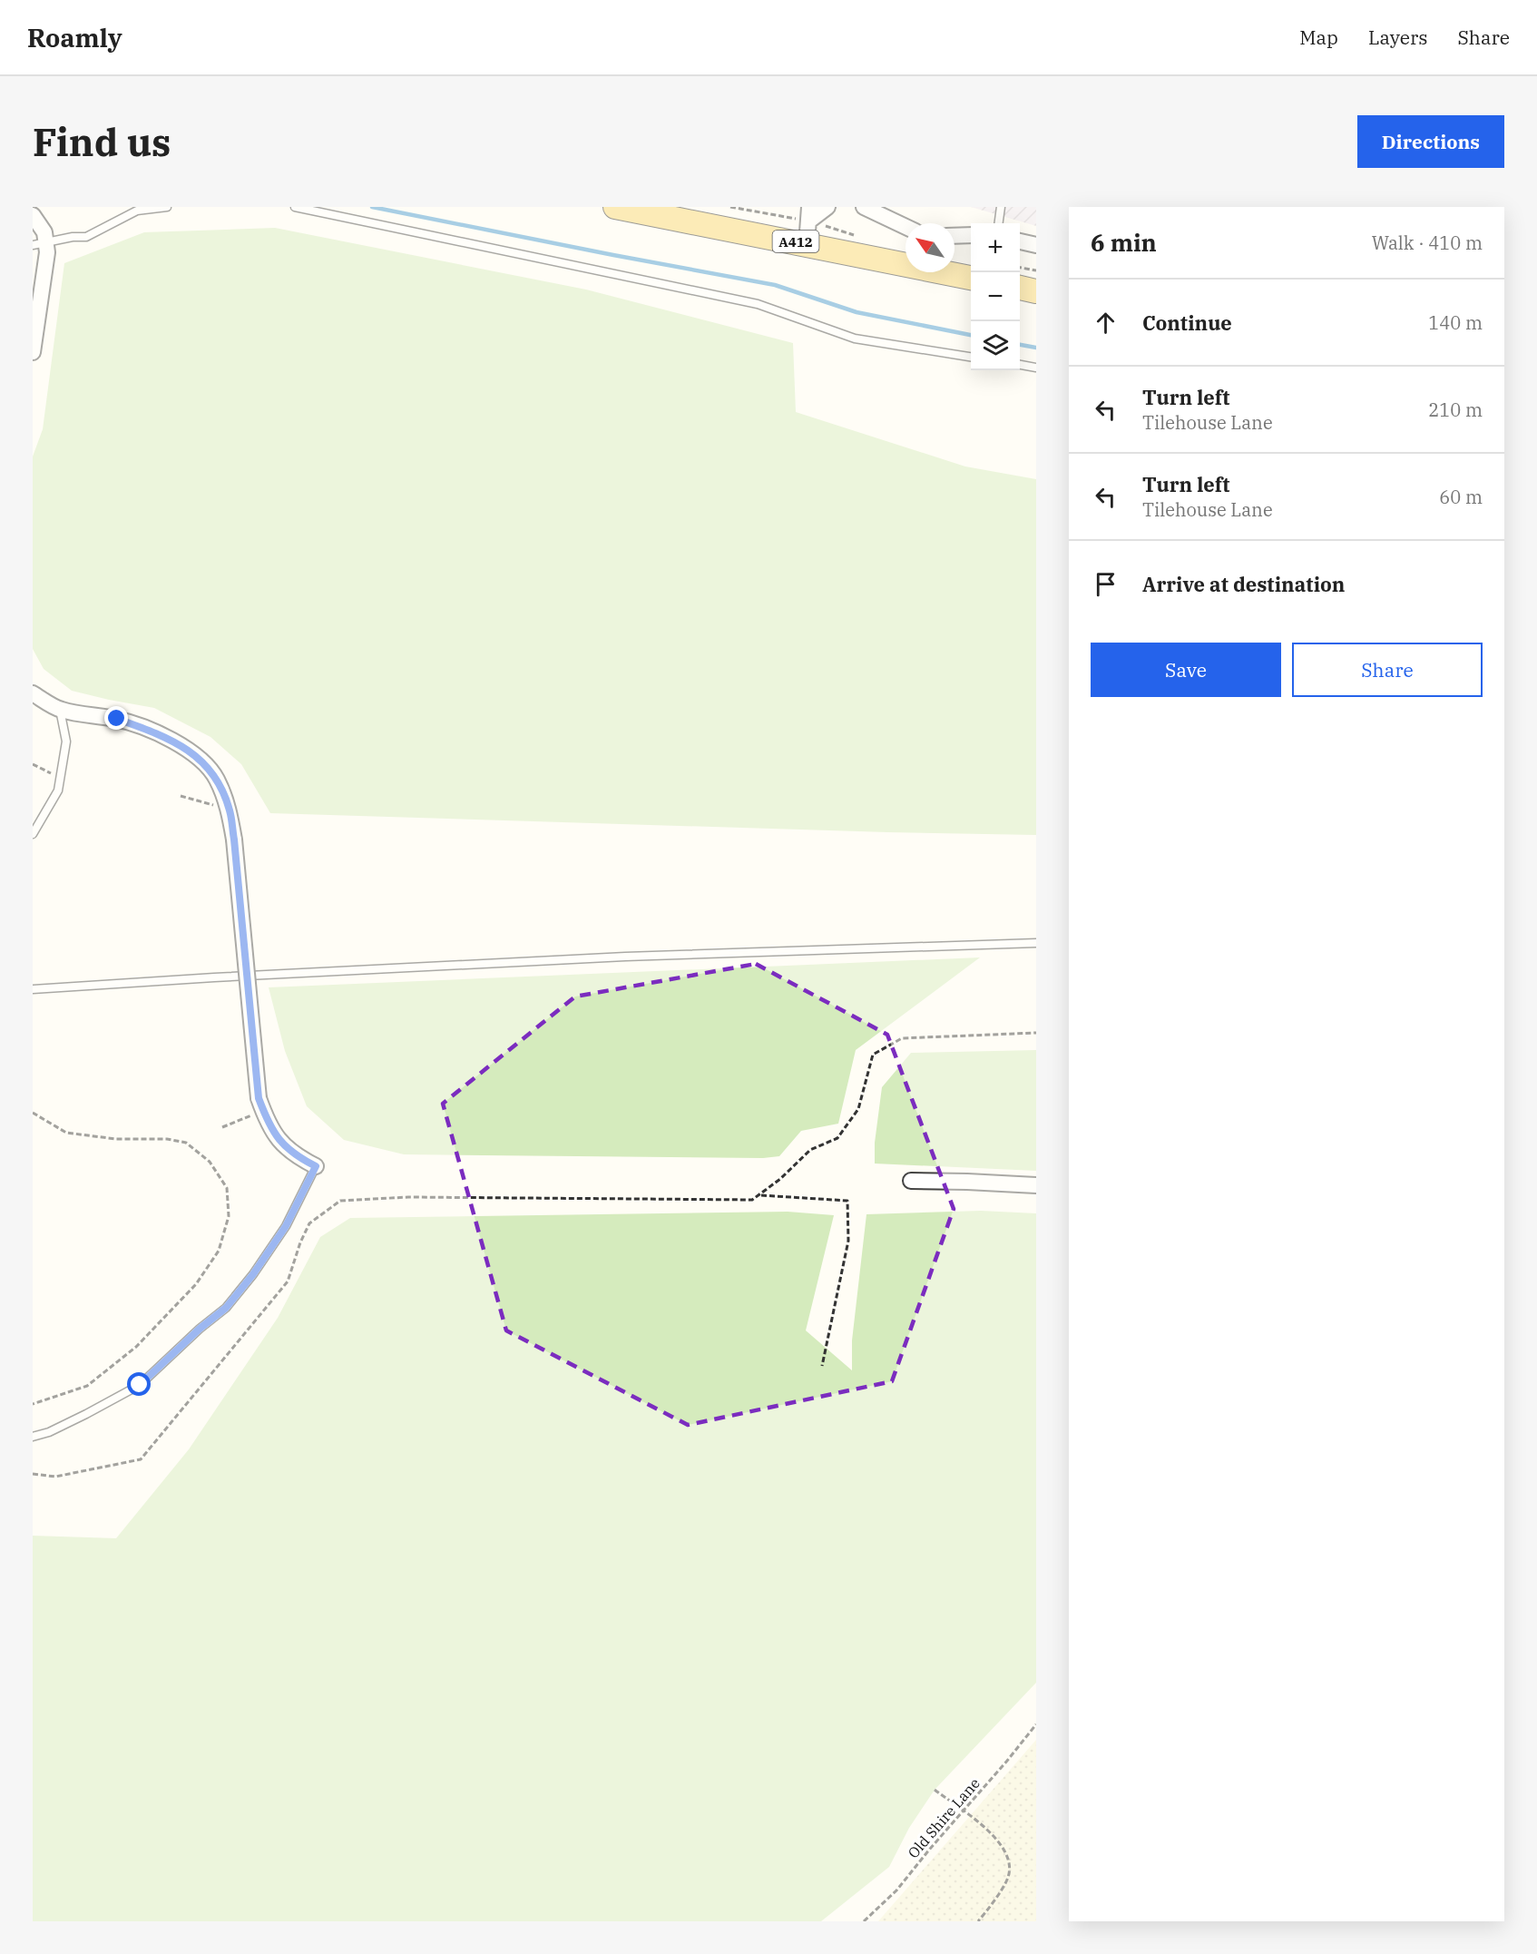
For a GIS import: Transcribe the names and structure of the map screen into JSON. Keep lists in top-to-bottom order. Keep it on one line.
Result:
{"streets":{"main road":["A412"],"path":["Old Shire Lane"]},"north":"top left","page":{"header":"Roamly","nav":["Map","Layers","Share"],"buttons":["Directions",["Save","Share"]],"title":"Find us","heading":["6 min","Walk · 410 m"],"map_buttons":["+","−"],"list":[["Continue","140 m"],["Turn left","Tilehouse Lane","210 m"],["Turn left","Tilehouse Lane","60 m"],"Arrive at destination"]}}
